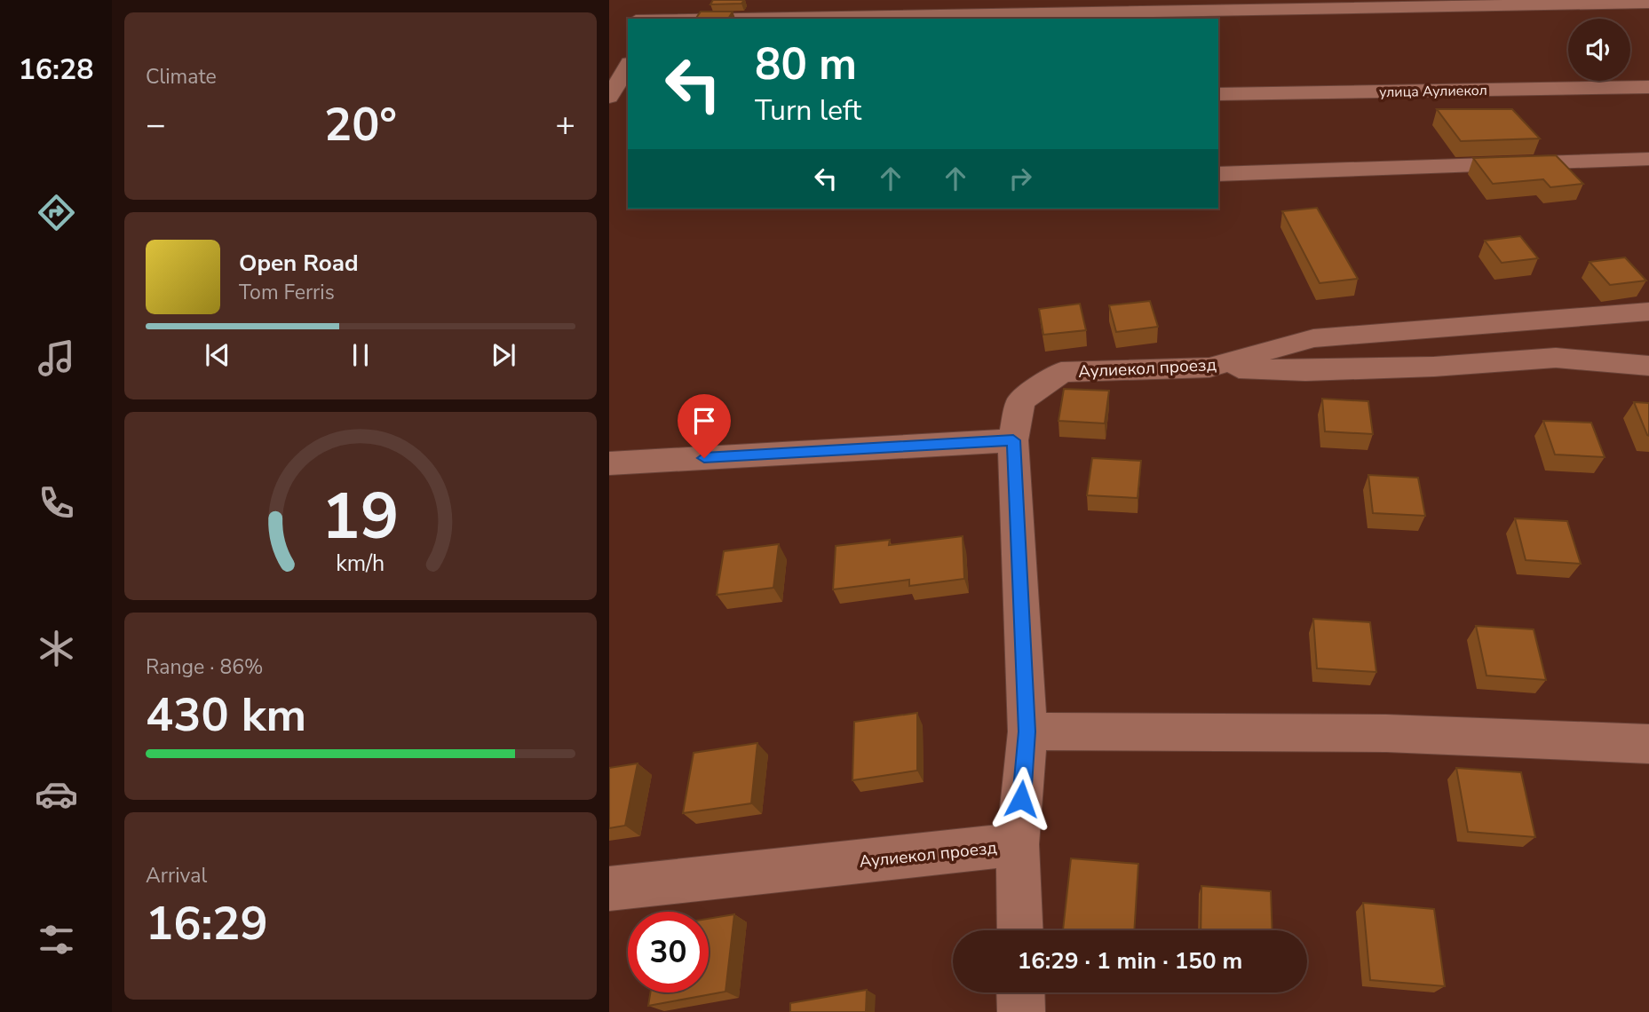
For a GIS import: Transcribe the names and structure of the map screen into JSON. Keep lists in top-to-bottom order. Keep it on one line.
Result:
{"streets":{"street":["улица Аулиекол","Аулиекол проезд"]},"page":{"tabs":"16:28","tile":["Climate",["Range · 86%","430 km"],["Arrival","16:29"]],"turn":["80 m","Turn left"],"heat":["−","20°","+"],"song":["Open Road","Tom Ferris"],"limit":"30","trip":"16:29 · 1 min · 150 m","gauge":["19","km/h"]}}
